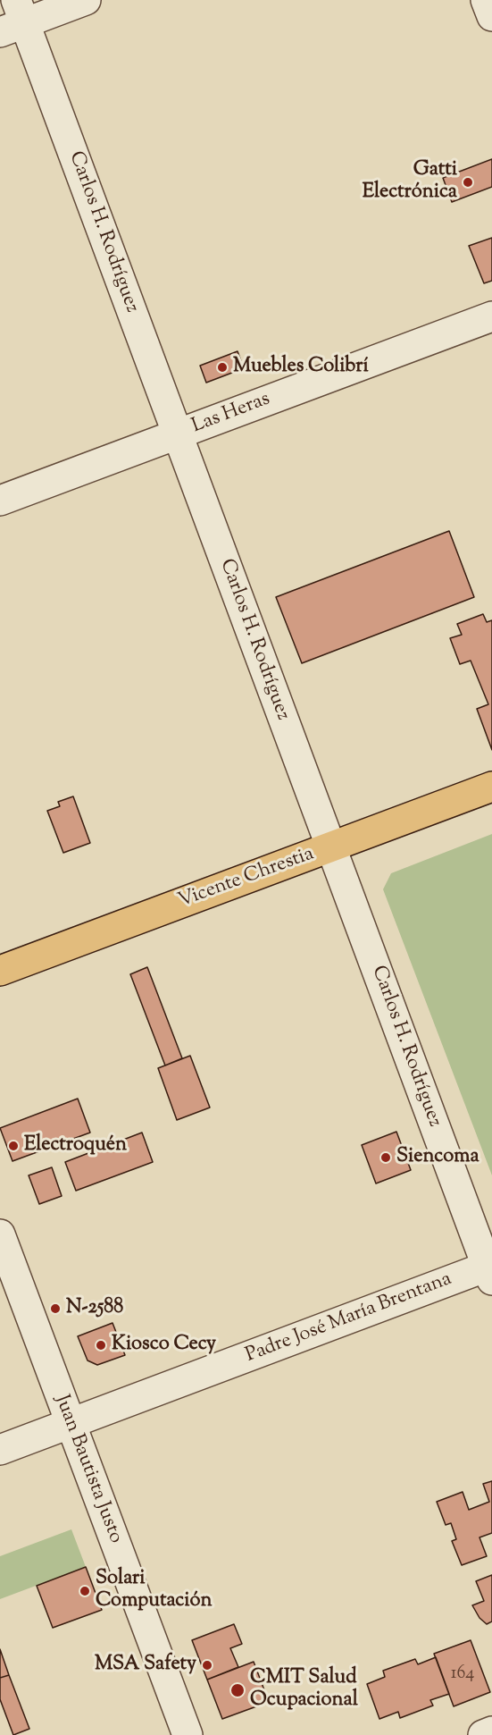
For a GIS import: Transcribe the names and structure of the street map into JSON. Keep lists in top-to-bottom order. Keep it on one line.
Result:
{"streets":{"main road":["Vicente Chrestia"],"street":["Carlos H. Rodríguez","Las Heras","Padre José María Brentana","Juan Bautista Justo"]},"crossings":[["Carlos H. Rodríguez","Las Heras"],["Carlos H. Rodríguez","Vicente Chrestia"],["Carlos H. Rodríguez","Padre José María Brentana"],["Padre José María Brentana","Juan Bautista Justo"]],"places":["Gatti Electrónica","Muebles Colibrí","Electroquén","Siencoma","N-2588","Kiosco Cecy","Solari Computación","MSA Safety","CMIT Salud Ocupacional"],"house_numbers":["164"]}
